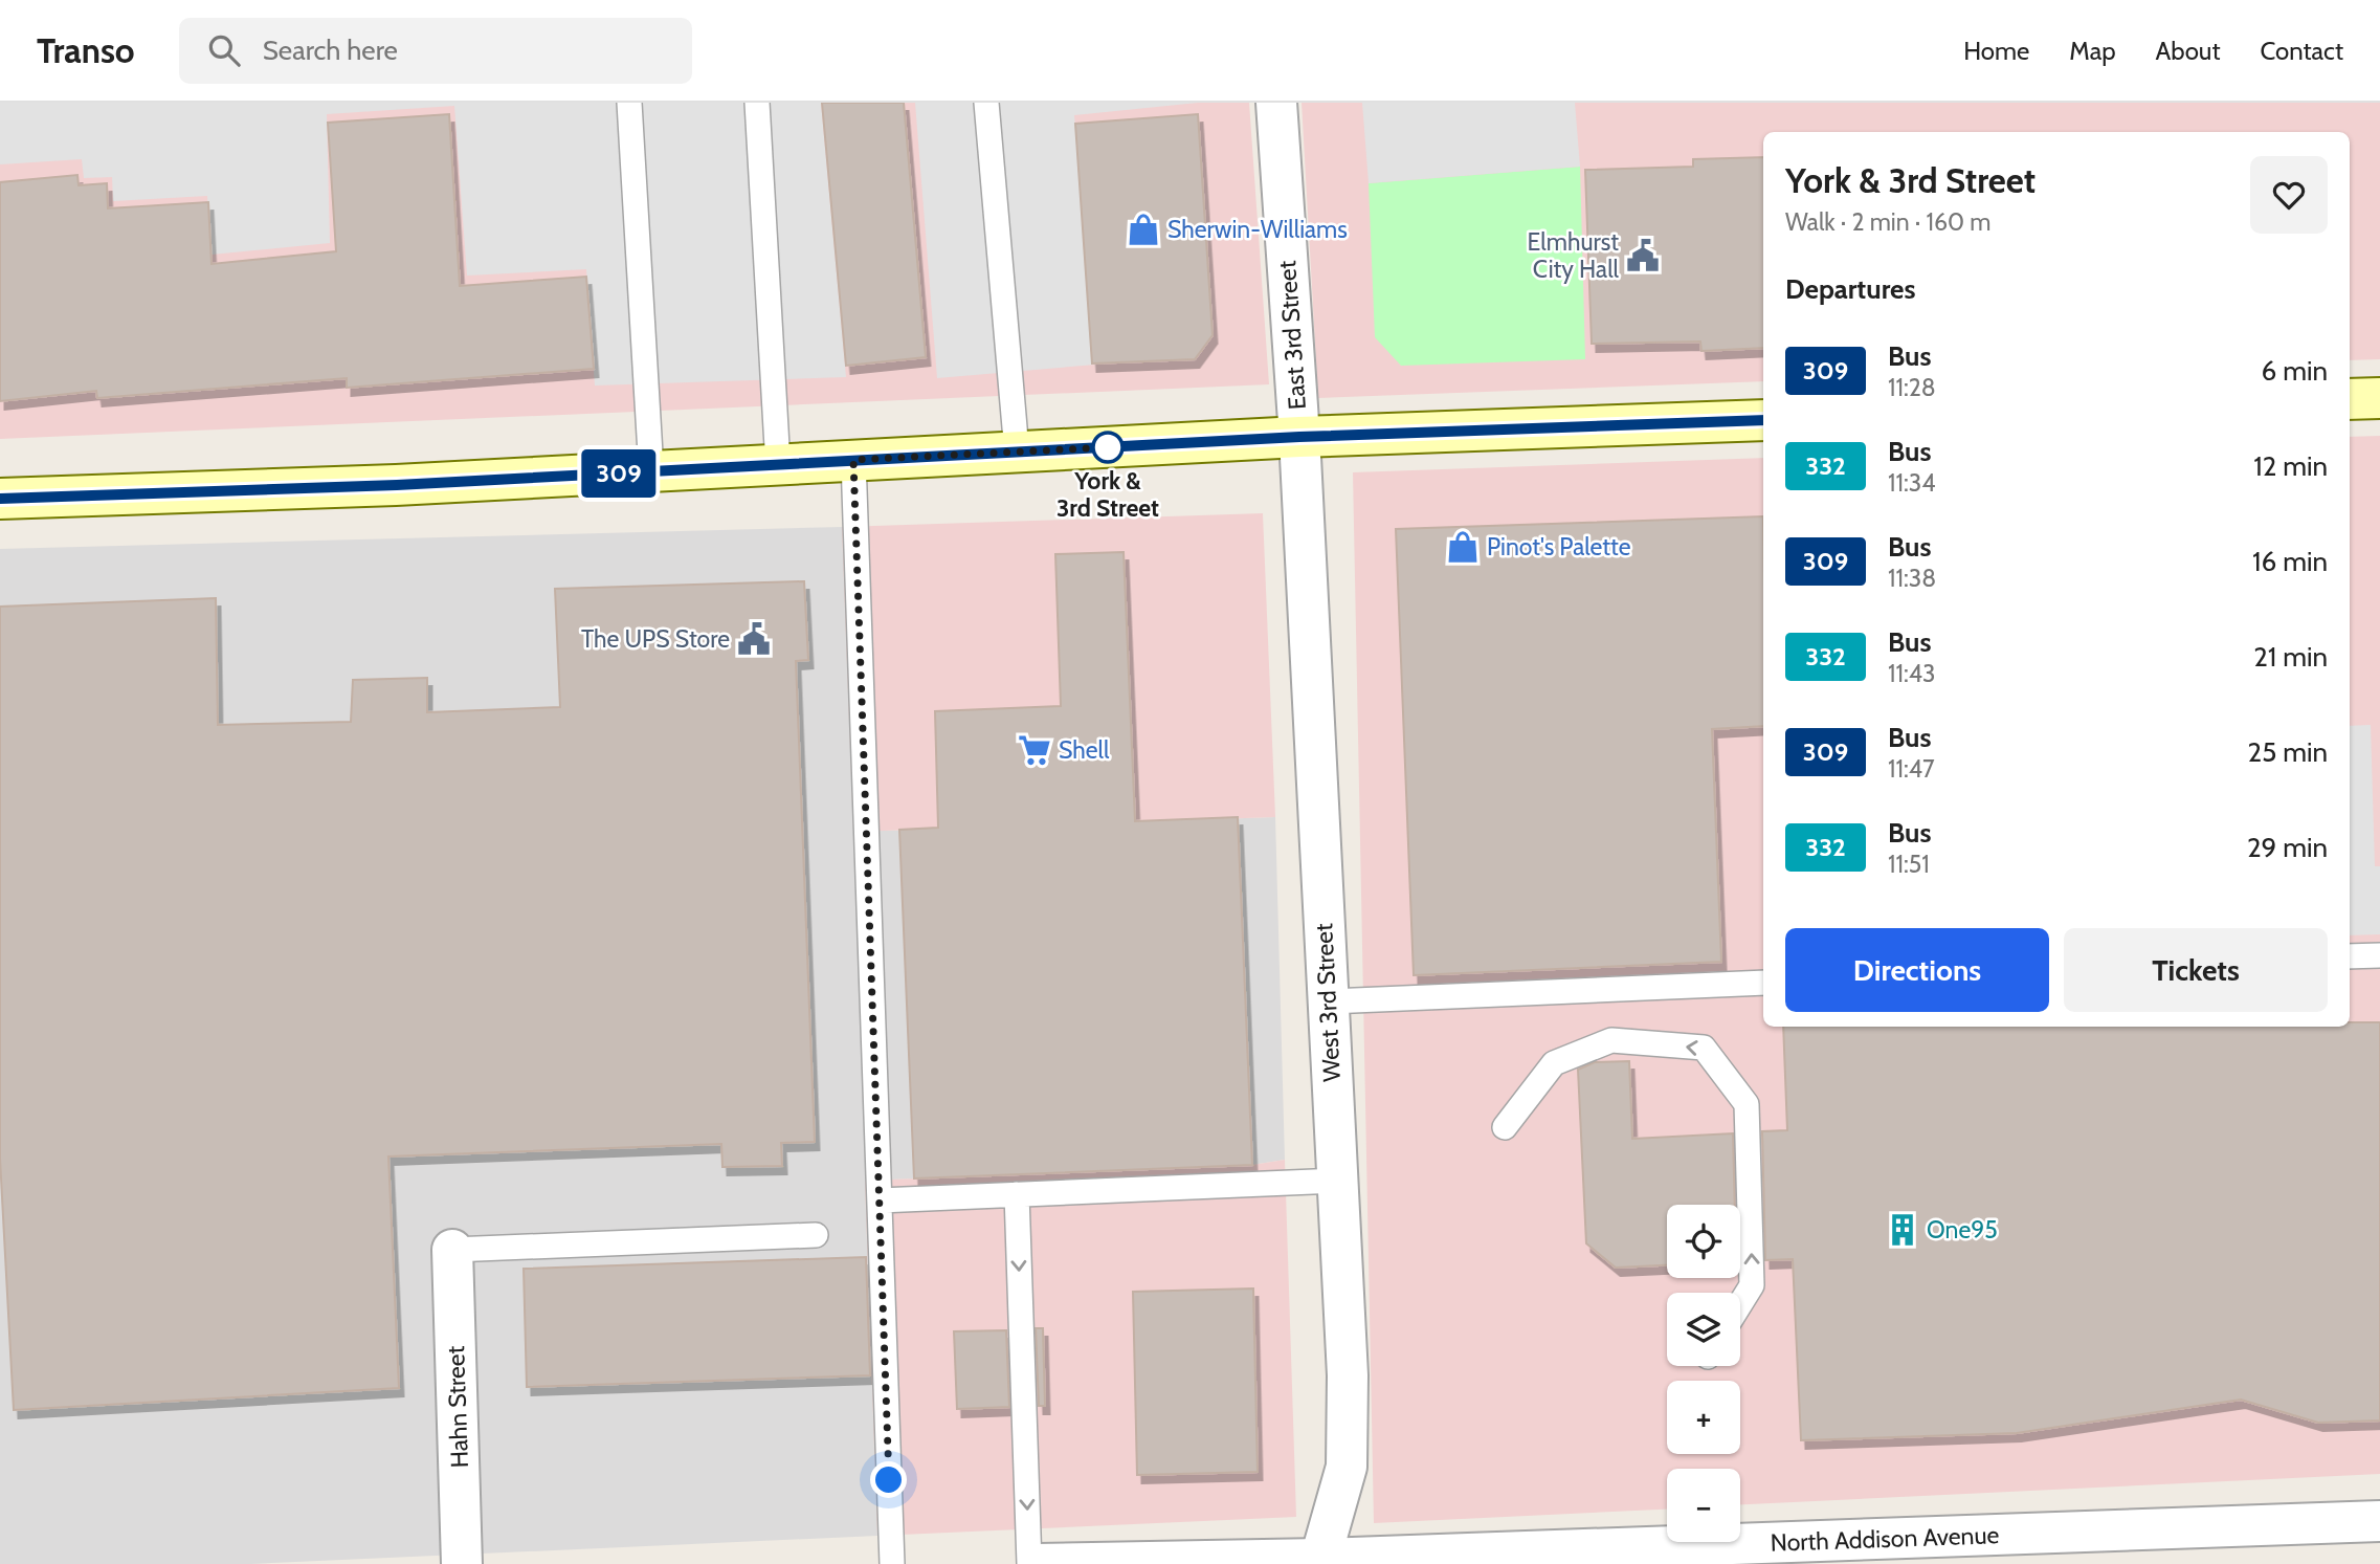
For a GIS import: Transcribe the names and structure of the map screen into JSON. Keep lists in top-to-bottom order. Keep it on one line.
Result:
{"streets":{"street":["East 3rd Street","West 3rd Street","Hahn Street","North Addison Avenue"]},"crossings":[["East 3rd Street","West 3rd Street"],["West 3rd Street","North Addison Avenue"]],"places":{"shop":["Sherwin-Williams","Pinot's Palette"],"public building":["Elmhurst City Hall","The UPS Store"],"other":["York & 3rd Street"],"supermarket":["Shell"],"building":["One95"]},"lines":["bus line 309"],"page":{"header":"Transo","search":"Search here","nav":["Home","Map","About","Contact"],"on_map":"309","heading":[["York & 3rd Street","Walk · 2 min · 160 m"],"Departures"],"list":[{"mark":"309","name":"Bus","note":"11:28","value":"6 min"},{"mark":"332","name":"Bus","note":"11:34","value":"12 min"},{"mark":"309","name":"Bus","note":"11:38","value":"16 min"},{"mark":"332","name":"Bus","note":"11:43","value":"21 min"},{"mark":"309","name":"Bus","note":"11:47","value":"25 min"},{"mark":"332","name":"Bus","note":"11:51","value":"29 min"}],"buttons":["Directions","Tickets"],"map_buttons":["+","−"]}}
